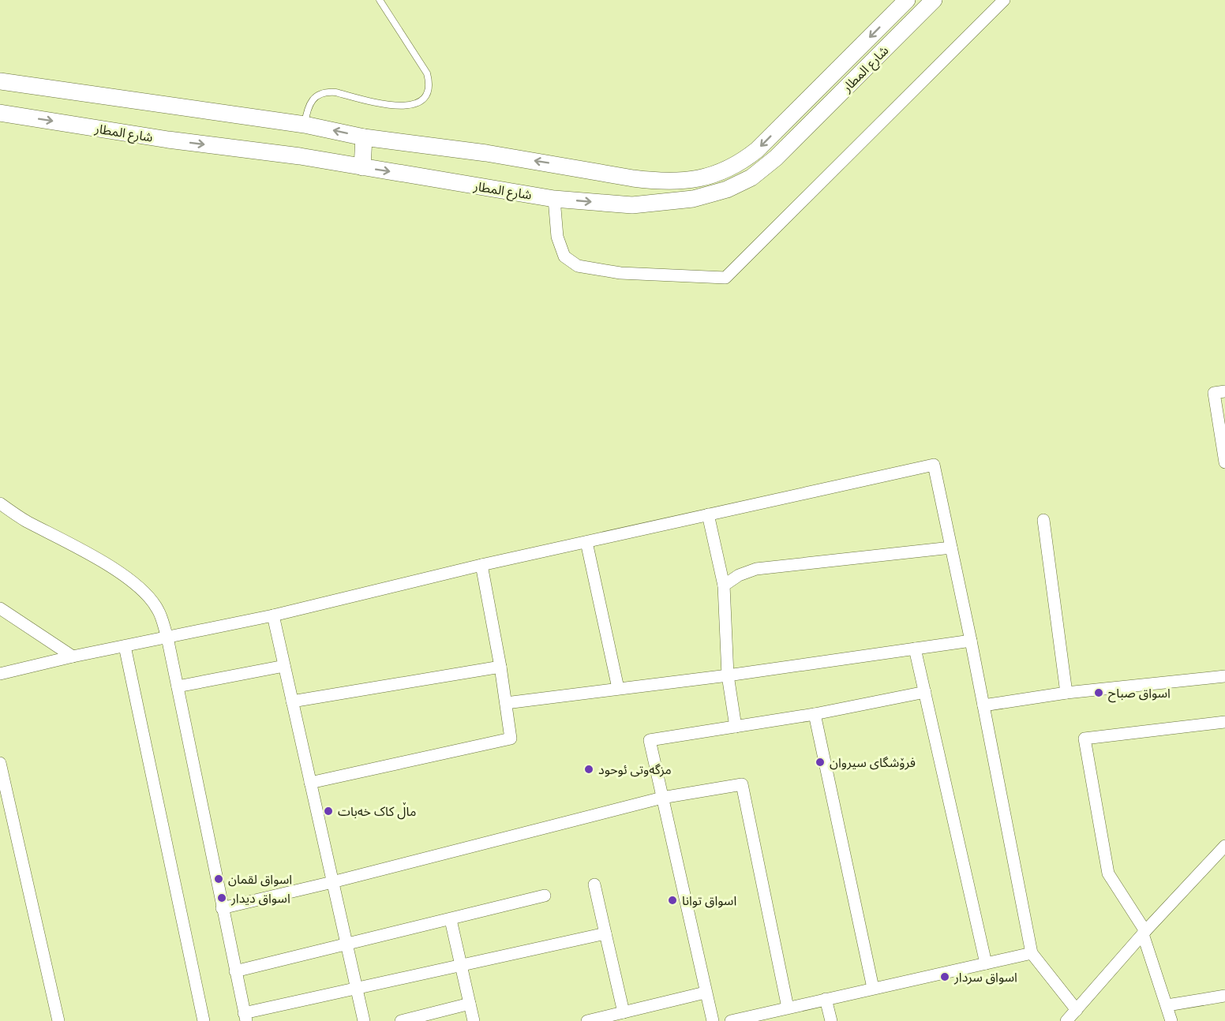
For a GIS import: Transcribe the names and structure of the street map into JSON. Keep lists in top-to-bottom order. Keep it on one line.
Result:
{"streets":{"main road":["شارع المطار"]},"places":["اسواق صباح","فرۆشگای سیروان","مزگەوتی ئوحود","ماڵ کاک خەبات","اسواق لقمان","اسواق ديدار","اسواق توانا","اسواق سردار"]}
